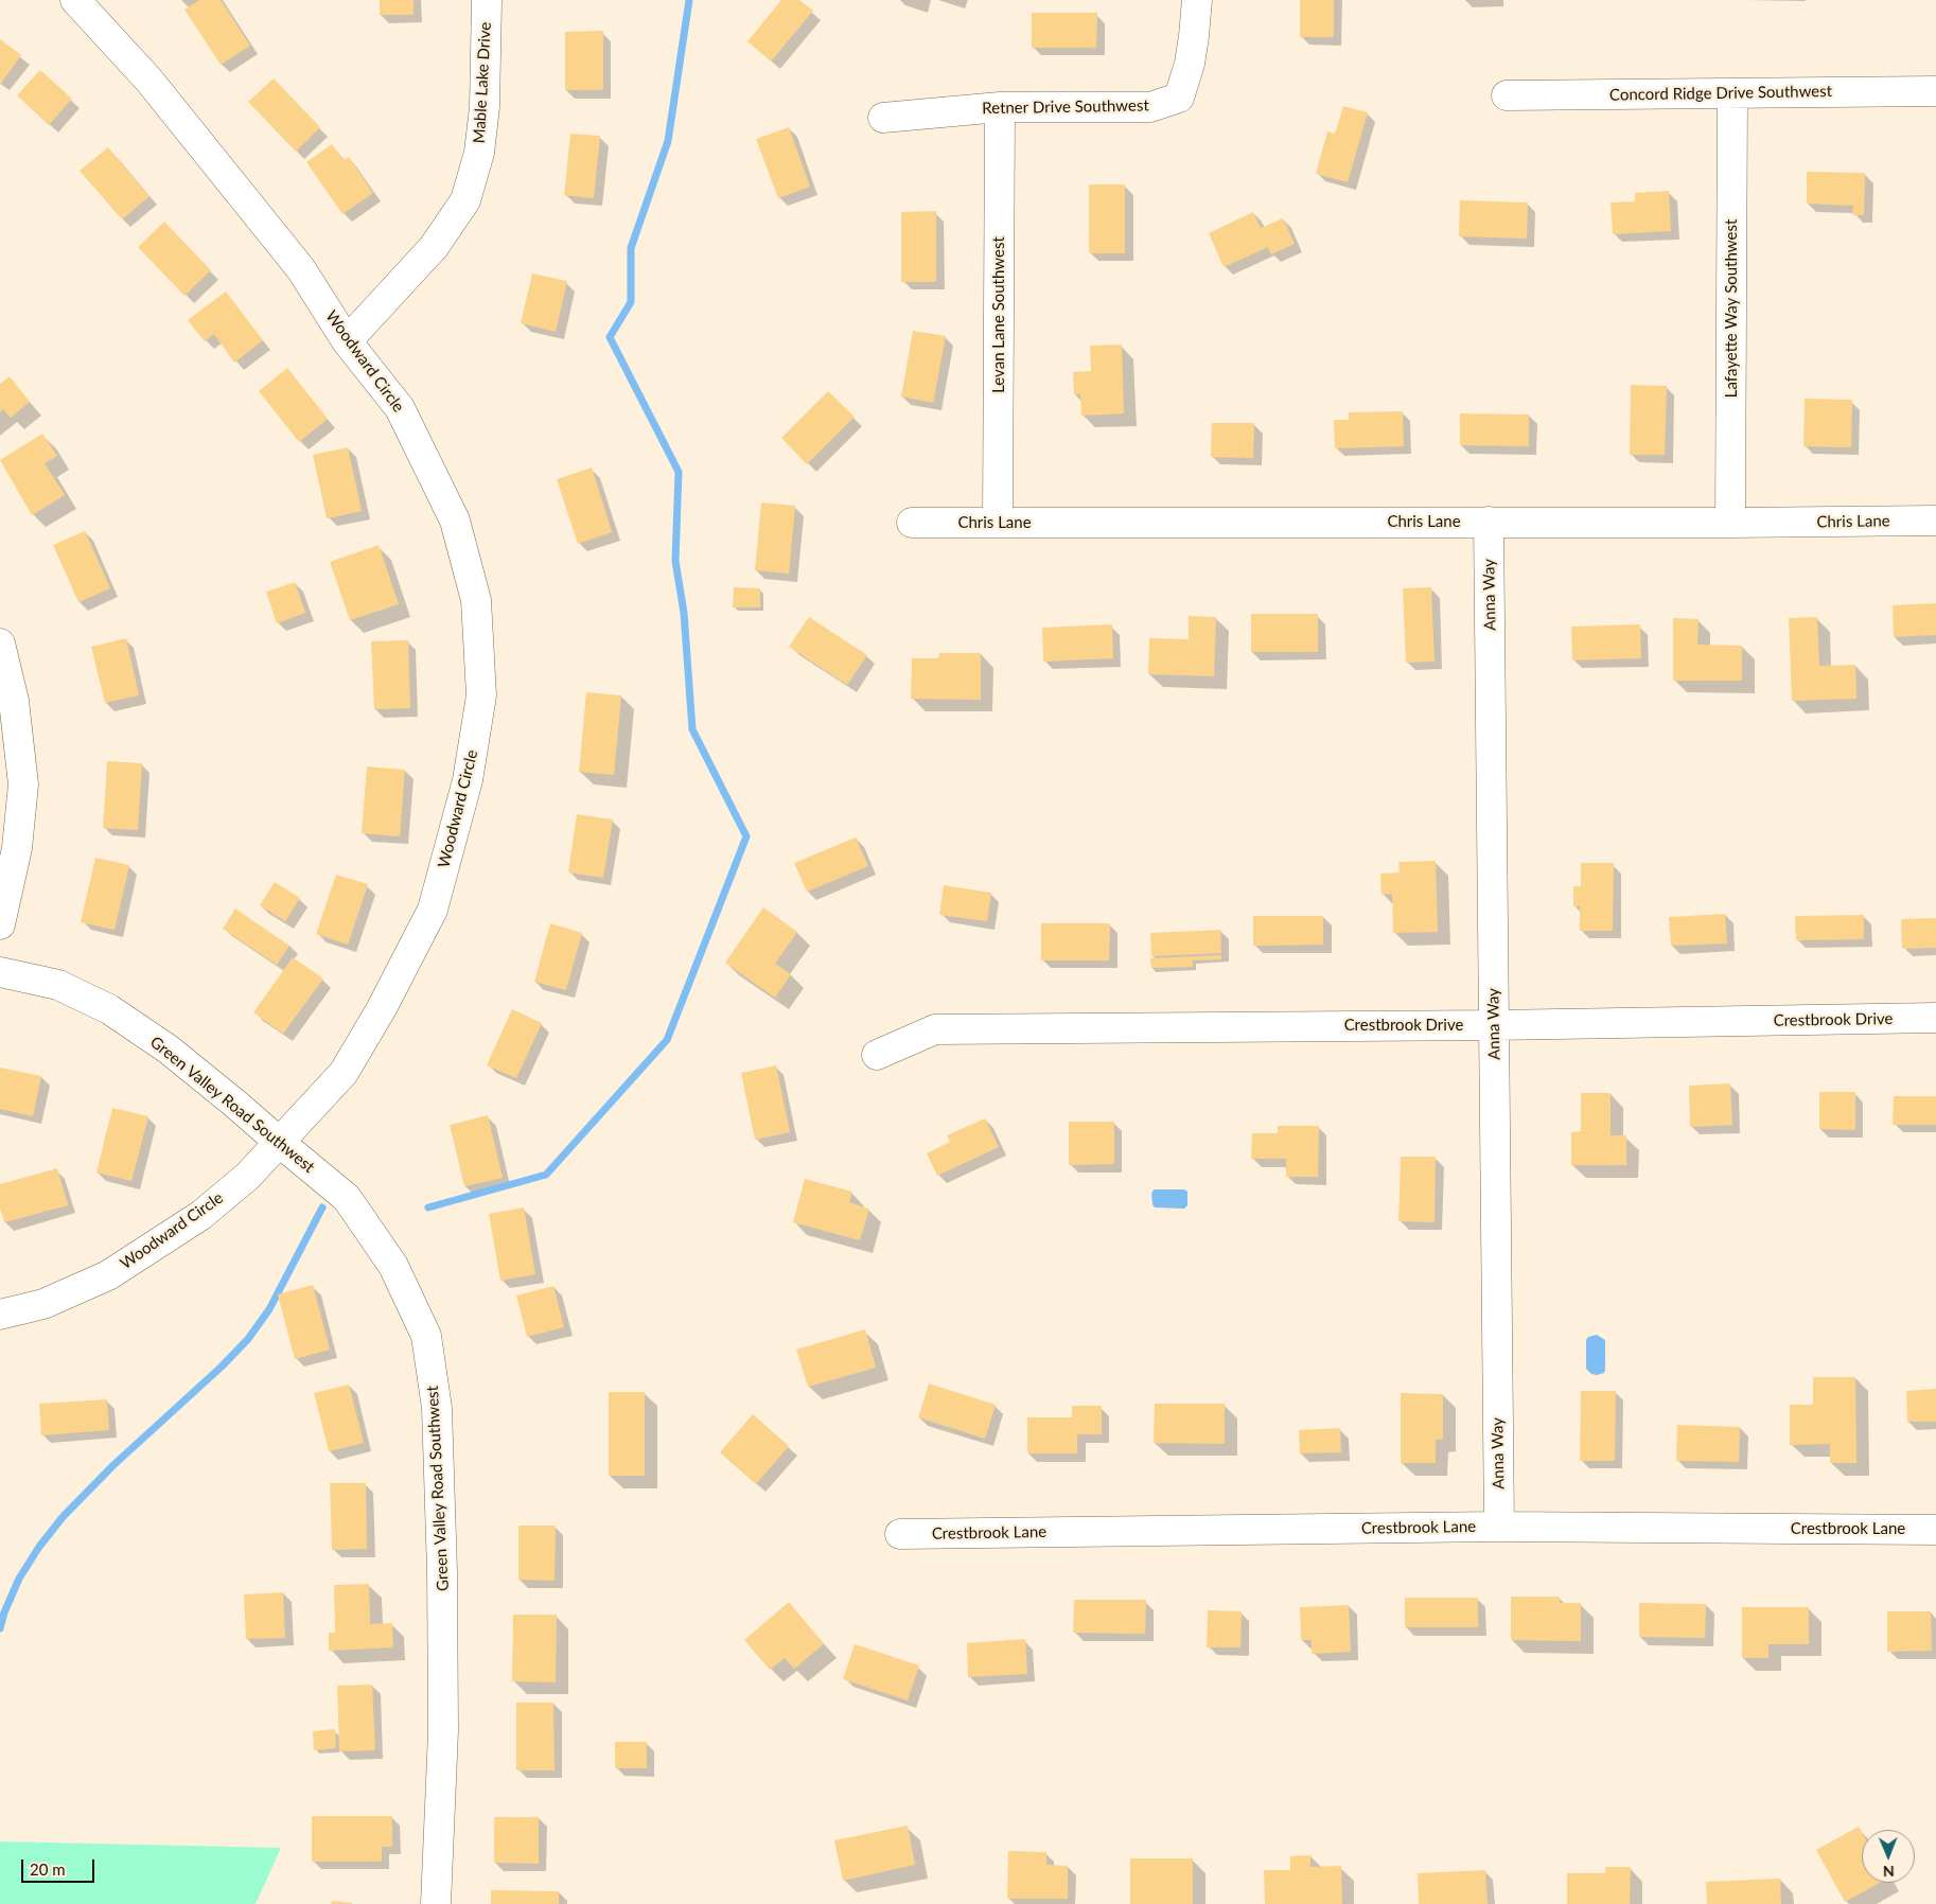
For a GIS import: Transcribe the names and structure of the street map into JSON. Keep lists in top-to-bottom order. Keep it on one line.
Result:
{"streets":{"street":["Mable Lake Drive","Concord Ridge Drive Southwest","Retner Drive Southwest","Lafayette Way Southwest","Levan Lane Southwest","Woodward Circle","Chris Lane","Anna Way","Crestbrook Drive","Green Valley Road Southwest","Crestbrook Lane"]},"crossings":[["Mable Lake Drive","Woodward Circle"],["Concord Ridge Drive Southwest","Lafayette Way Southwest"],["Retner Drive Southwest","Levan Lane Southwest"],["Lafayette Way Southwest","Chris Lane"],["Levan Lane Southwest","Chris Lane"],["Woodward Circle","Green Valley Road Southwest"],["Chris Lane","Anna Way"],["Anna Way","Crestbrook Drive"],["Anna Way","Crestbrook Lane"]],"scale_bar":"20 m","north":"bottom"}
